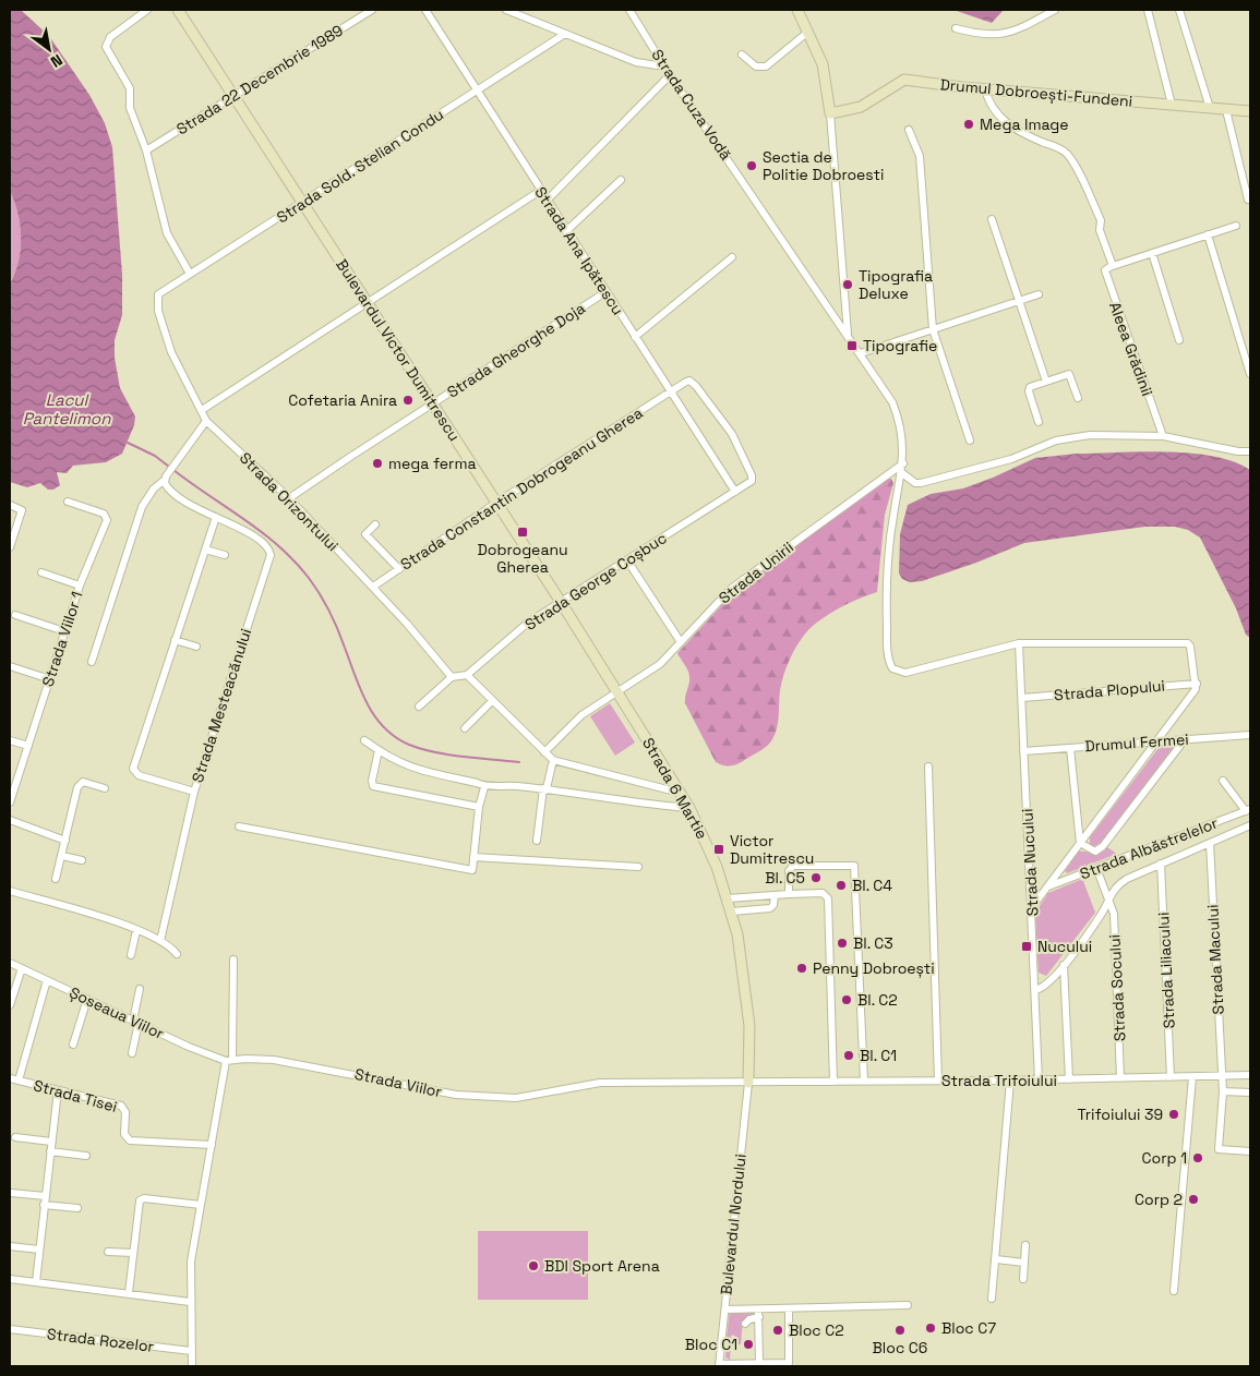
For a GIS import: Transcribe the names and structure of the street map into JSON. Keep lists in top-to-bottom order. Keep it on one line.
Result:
{"streets":{"street":["Strada 22 Decembrie 1989","Drumul Dobroești-Fundeni","Strada Cuza Vodă","Strada Sold. Stelian Condu","Strada Ana Ipătescu","Aleea Grădinii","Bulevardul Victor Dumitrescu","Strada Gheorghe Doja","Strada Constantin Dobrogeanu Gherea","Strada Orizontului","Strada Unirii","Strada George Coșbuc","Strada Viilor 1","Strada Plopului","Strada Mesteacănului","Drumul Fermei","Strada 6 Martie","Strada Albăstrelelor","Strada Nucului","Strada Macului","Strada Liliacului","Strada Socului","Șoseaua Viilor","Strada Trifoiului","Strada Viilor","Strada Tisei","Bulevardul Nordului","Strada Rozelor"]},"crossings":[["Strada 22 Decembrie 1989","Bulevardul Victor Dumitrescu"],["Drumul Dobroești-Fundeni","Aleea Grădinii"],["Strada Cuza Vodă","Strada Unirii"],["Strada Cuza Vodă","Strada Nucului"],["Strada Sold. Stelian Condu","Strada Ana Ipătescu"],["Strada Sold. Stelian Condu","Bulevardul Victor Dumitrescu"],["Strada Sold. Stelian Condu","Strada Orizontului"],["Strada Ana Ipătescu","Strada Gheorghe Doja"],["Strada Ana Ipătescu","Strada Constantin Dobrogeanu Gherea"],["Strada Ana Ipătescu","Strada George Coșbuc"],["Bulevardul Victor Dumitrescu","Strada Gheorghe Doja"],["Bulevardul Victor Dumitrescu","Strada Constantin Dobrogeanu Gherea"],["Bulevardul Victor Dumitrescu","Strada Unirii"],["Bulevardul Victor Dumitrescu","Strada George Coșbuc"],["Bulevardul Victor Dumitrescu","Strada 6 Martie"],["Strada Gheorghe Doja","Strada Orizontului"],["Strada Constantin Dobrogeanu Gherea","Strada Orizontului"],["Strada Constantin Dobrogeanu Gherea","Strada George Coșbuc"],["Strada Unirii","Strada 6 Martie"],["Strada Plopului","Strada Nucului"],["Drumul Fermei","Strada Nucului"],["Strada 6 Martie","Strada Trifoiului"],["Strada 6 Martie","Strada Viilor"],["Strada 6 Martie","Bulevardul Nordului"],["Strada Albăstrelelor","Strada Nucului"],["Strada Albăstrelelor","Strada Macului"],["Strada Albăstrelelor","Strada Liliacului"],["Strada Albăstrelelor","Strada Socului"],["Strada Nucului","Strada Trifoiului"],["Strada Macului","Strada Trifoiului"],["Strada Liliacului","Strada Trifoiului"],["Strada Socului","Strada Trifoiului"],["Șoseaua Viilor","Strada Viilor"],["Strada Trifoiului","Strada Viilor"],["Strada Trifoiului","Bulevardul Nordului"],["Strada Viilor","Bulevardul Nordului"]],"water":["Lacul Pantelimon"],"places":{"other":["Mega Image","Sectia de Politie Dobroesti","Tipografia Deluxe","Cofetaria Anira","mega ferma","Bl. C5","Bl. C4","Bl. C3","Penny Dobroești","Bl. C2","Bl. C1","Trifoiului 39","Corp 1","Corp 2","BDI Sport Arena","Bloc C7","Bloc C2","Bloc C6","Bloc C1"],"transit":["Tipografie","Dobrogeanu Gherea","Victor Dumitrescu","Nucului"]},"north":"bottom right"}
